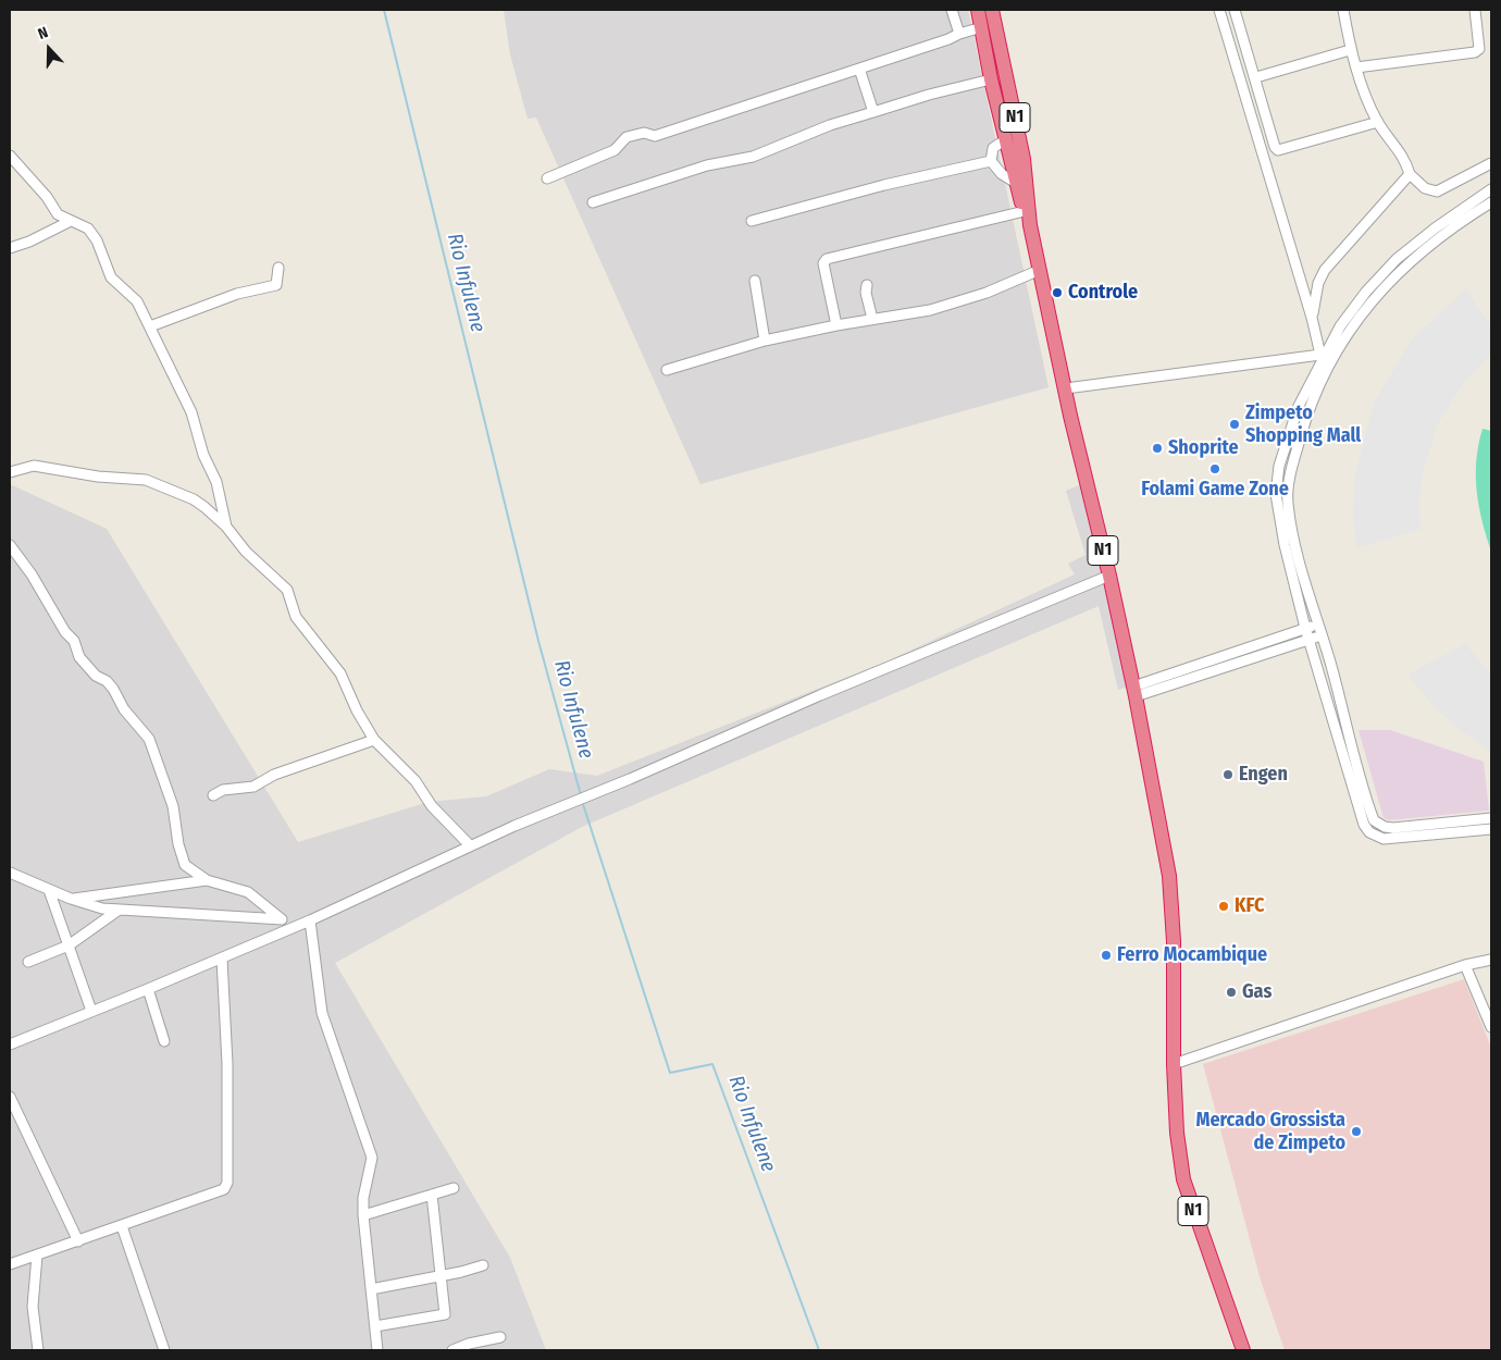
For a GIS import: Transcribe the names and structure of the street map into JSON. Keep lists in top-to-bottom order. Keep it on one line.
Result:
{"streets":{"highway":["N1"]},"water":["Rio Infulene"],"places":["Controle","Zimpeto Shopping Mall","Shoprite","Folami Game Zone","Engen","KFC","Ferro Mocambique","Gas","Mercado Grossista de Zimpeto"],"north":"top"}
